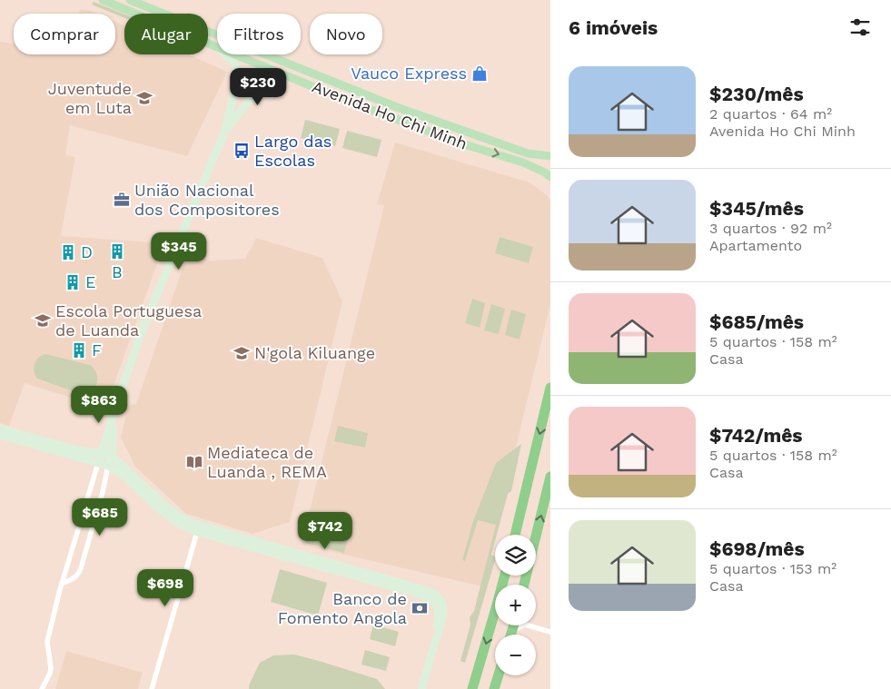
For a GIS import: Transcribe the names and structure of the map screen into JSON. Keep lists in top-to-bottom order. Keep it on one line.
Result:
{"streets":{"main road":["Avenida Ho Chi Minh"]},"places":{"shop":["Vauco Express"],"school or university":["Juventude em Luta","Escola Portuguesa de Luanda","N'gola Kiluange"],"bus stop":["Largo das Escolas"],"office":["União Nacional dos Compositores"],"building":["B","D","E","F"],"library":["Mediateca de Luanda , REMA"],"bank":["Banco de Fomento Angola"]},"page":{"heading":"6 imóveis","chip":["Comprar","Alugar","Filtros","Novo"],"list":[{"name":"$230/mês","note":"2 quartos · 64 m² · Avenida Ho Chi Minh"},{"name":"$345/mês","note":"3 quartos · 92 m² · Apartamento"},{"name":"$685/mês","note":"5 quartos · 158 m² · Casa"},{"name":"$742/mês","note":"5 quartos · 158 m² · Casa"},{"name":"$698/mês","note":"5 quartos · 153 m² · Casa"}],"price":["$230","$345","$863","$685","$742","$698"],"map_buttons":["+","−"]}}
